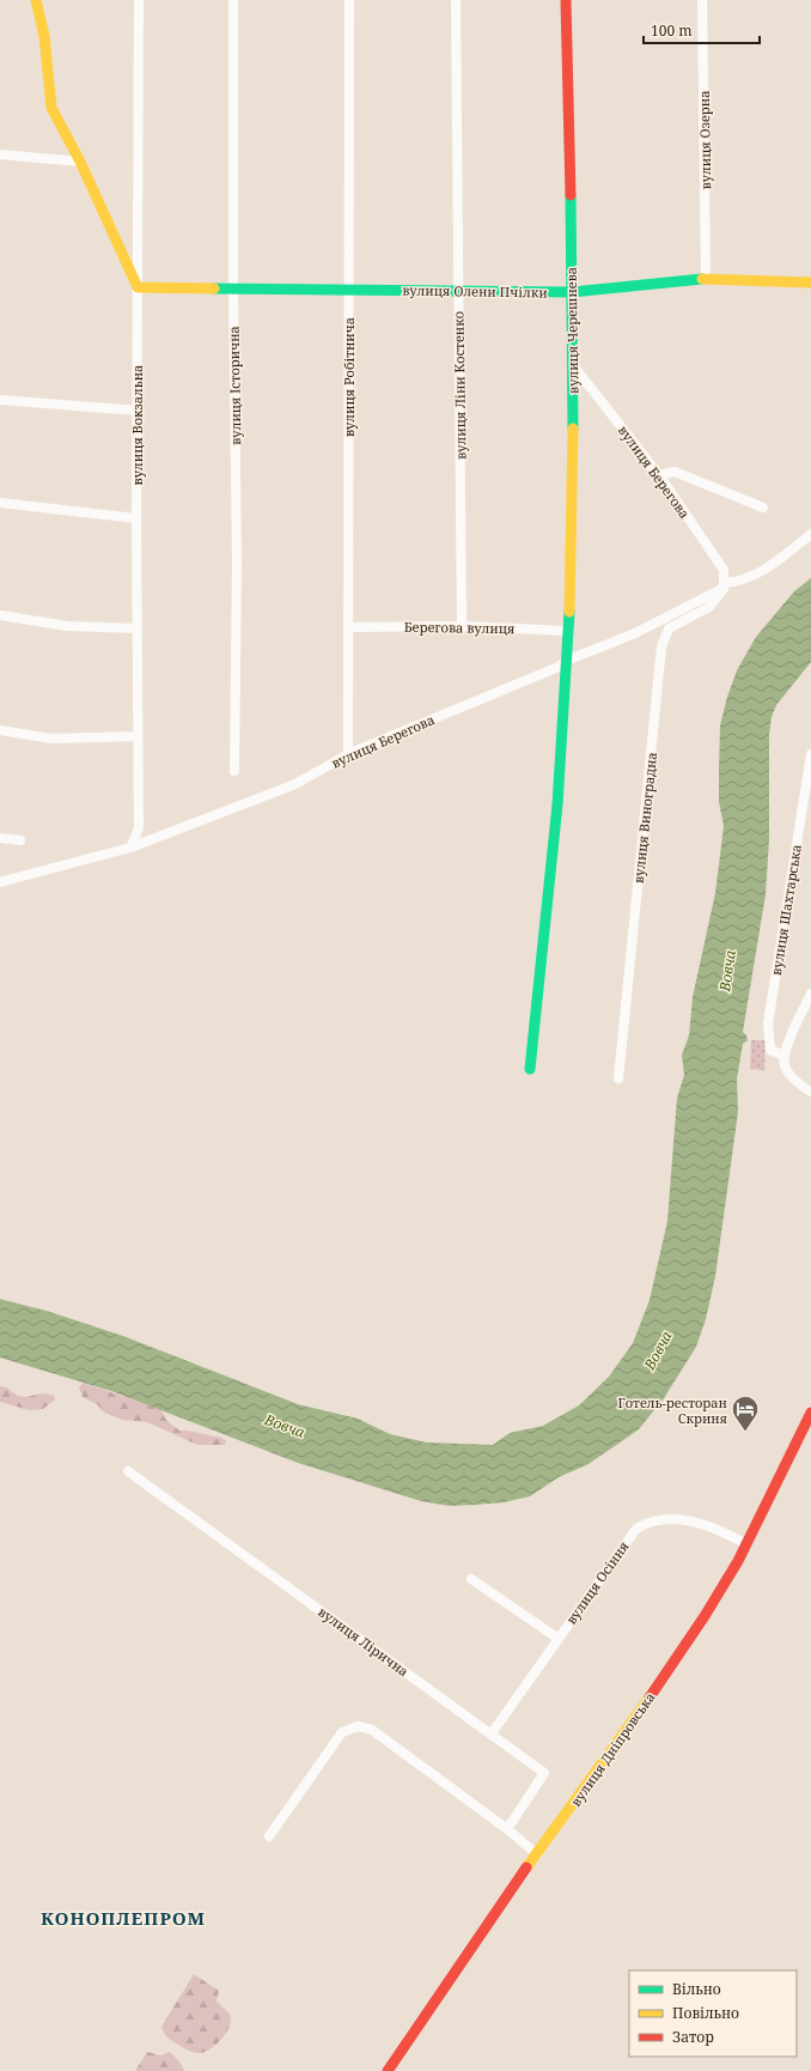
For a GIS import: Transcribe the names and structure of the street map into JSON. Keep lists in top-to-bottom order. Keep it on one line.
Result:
{"streets":{"main road":["вулиця Олени Пчілки","вулиця Черешнева","вулиця Дніпровська"],"street":["вулиця Озерна","вулиця Робітнича","вулиця Історична","вулиця Ліни Костенко","вулиця Вокзальна","вулиця Берегова","Берегова вулиця","вулиця Виноградна","вулиця Шахтарська","вулиця Осіння","вулиця Лірична"]},"crossings":[["вулиця Озерна","вулиця Олени Пчілки"],["вулиця Олени Пчілки","вулиця Черешнева"],["вулиця Олени Пчілки","вулиця Робітнича"],["вулиця Олени Пчілки","вулиця Історична"],["вулиця Олени Пчілки","вулиця Ліни Костенко"],["вулиця Олени Пчілки","вулиця Вокзальна"],["вулиця Черешнева","вулиця Берегова"],["вулиця Черешнева","Берегова вулиця"],["вулиця Робітнича","вулиця Берегова"],["вулиця Робітнича","Берегова вулиця"],["вулиця Ліни Костенко","Берегова вулиця"],["вулиця Вокзальна","вулиця Берегова"],["вулиця Берегова","вулиця Виноградна"],["вулиця Осіння","вулиця Лірична"],["вулиця Осіння","вулиця Дніпровська"]],"districts":["КОНОПЛЕПРОМ"],"water":["Вовча"],"places":{"hotel":["Готель-ресторан Скриня"]},"legend":["Вільно","Повільно","Затор"],"scale_bar":"100 m"}
